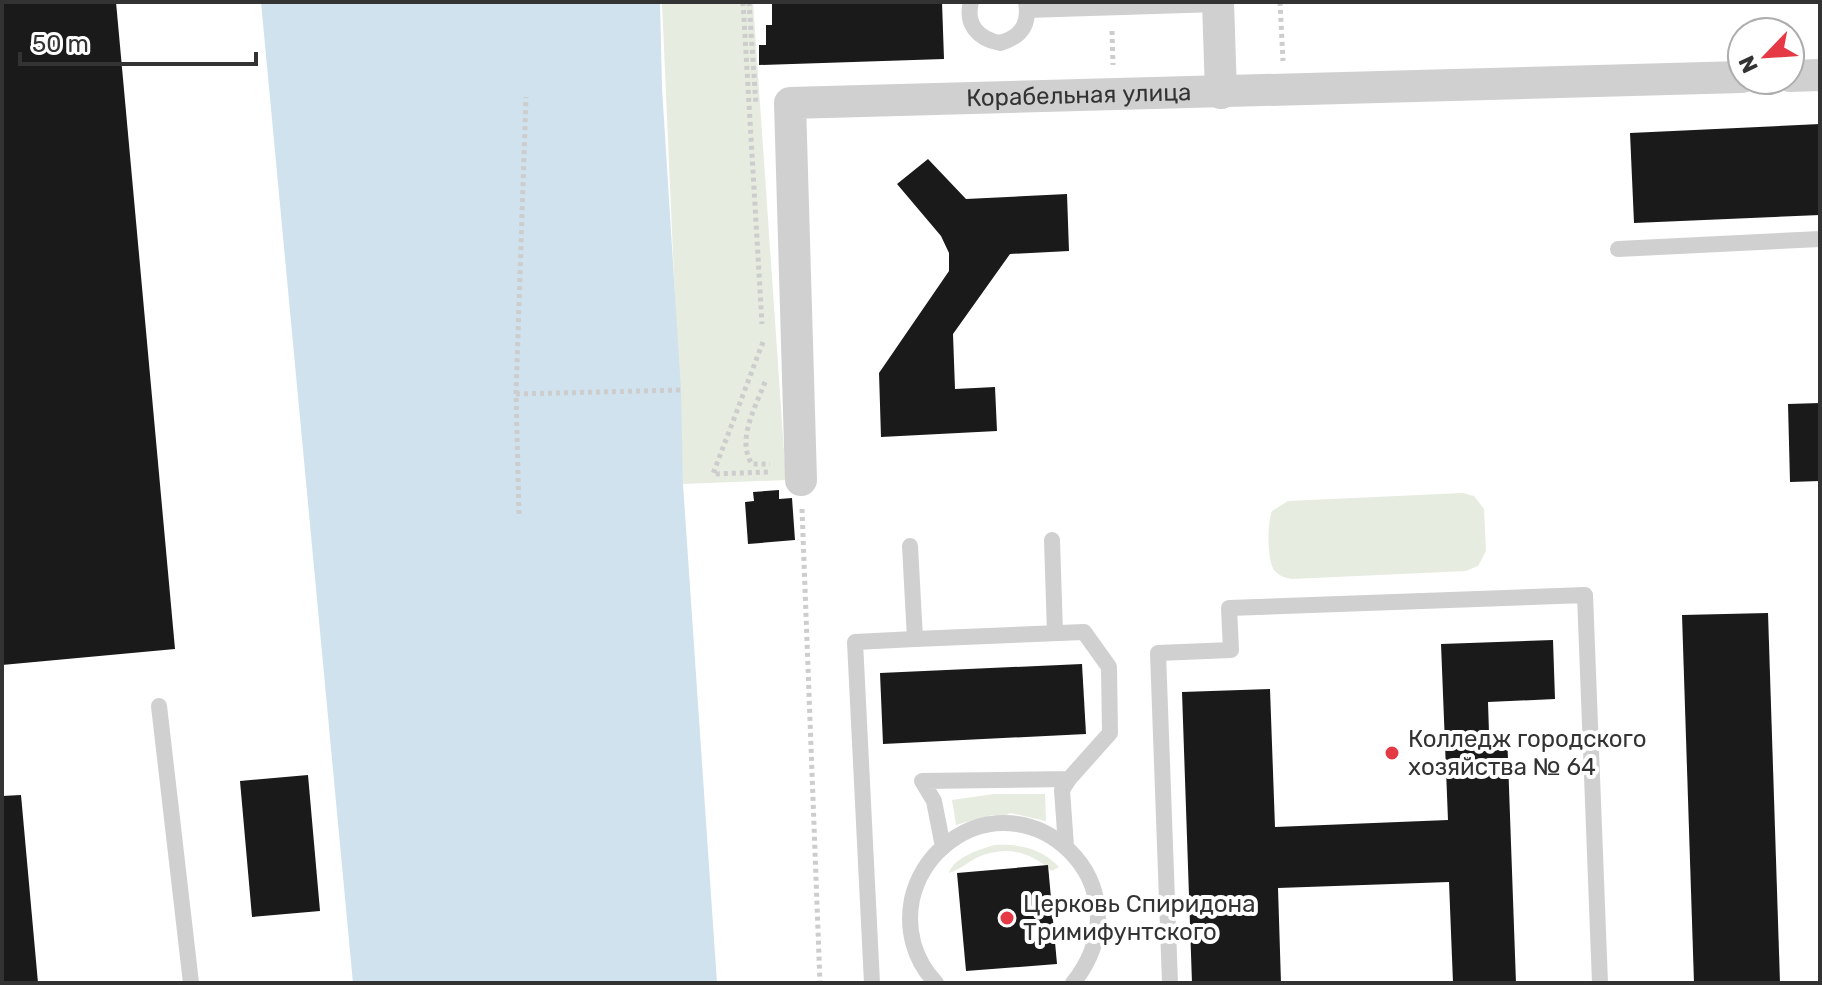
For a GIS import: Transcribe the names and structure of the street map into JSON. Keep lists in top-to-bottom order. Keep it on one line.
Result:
{"streets":{"street":["Корабельная улица"]},"places":["Колледж городского хозяйства № 64","Церковь Спиридона Тримифунтского"],"scale_bar":"50 m","north":"bottom left"}
